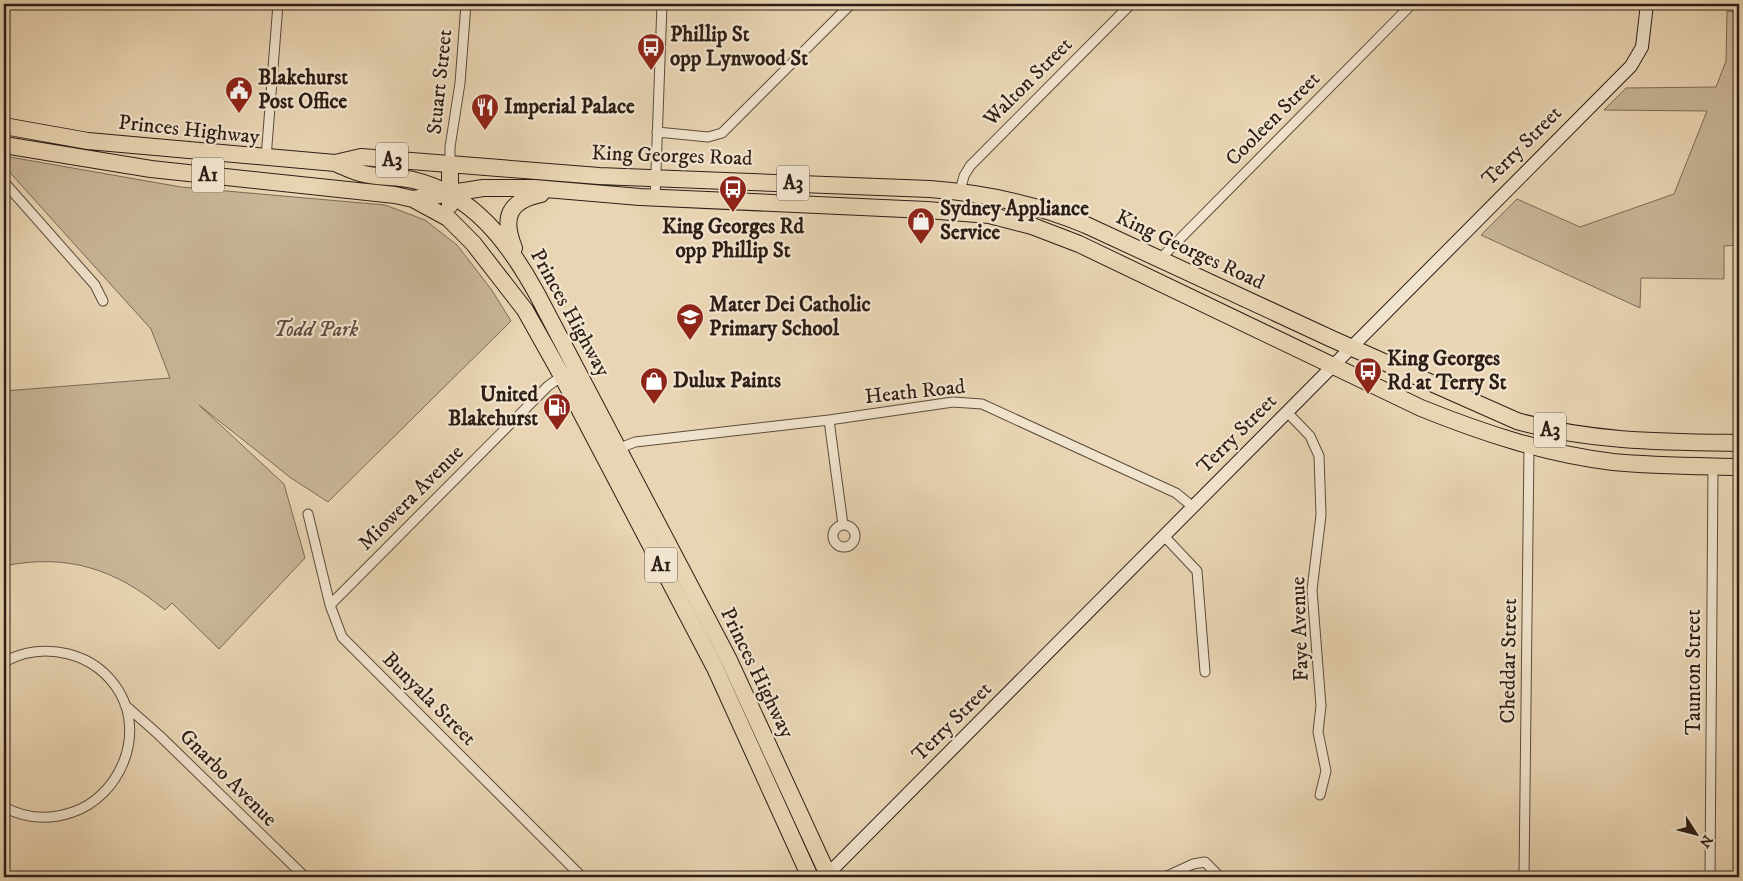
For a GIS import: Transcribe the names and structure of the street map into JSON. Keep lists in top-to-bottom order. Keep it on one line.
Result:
{"streets":{"highway":["Princes Highway","King Georges Road","A3","A1"],"street":["Stuart Street","Walton Street","Cooleen Street","Terry Street","Heath Road","Miowera Avenue","Faye Avenue","Cheddar Street","Taunton Street","Bunyala Street","Gnarbo Avenue"]},"crossings":[["Stuart Street","King Georges Road"],["Walton Street","King Georges Road"],["Cooleen Street","King Georges Road"],["Princes Highway","Terry Street"],["Princes Highway","King Georges Road"],["Princes Highway","Heath Road"],["Princes Highway","Miowera Avenue"],["Terry Street","King Georges Road"],["Terry Street","Heath Road"],["Terry Street","Faye Avenue"],["King Georges Road","Cheddar Street"],["King Georges Road","Taunton Street"],["Miowera Avenue","Bunyala Street"]],"parks":["Todd Park"],"places":{"bus stop":["Phillip St opp Lynwood St","King Georges Rd opp Phillip St","King Georges Rd at Terry St"],"public building":["Blakehurst Post Office"],"restaurant":["Imperial Palace"],"shop":["Sydney Appliance Service","Dulux Paints"],"school or university":["Mater Dei Catholic Primary School"],"fuel station":["United Blakehurst"]},"north":"bottom right"}
